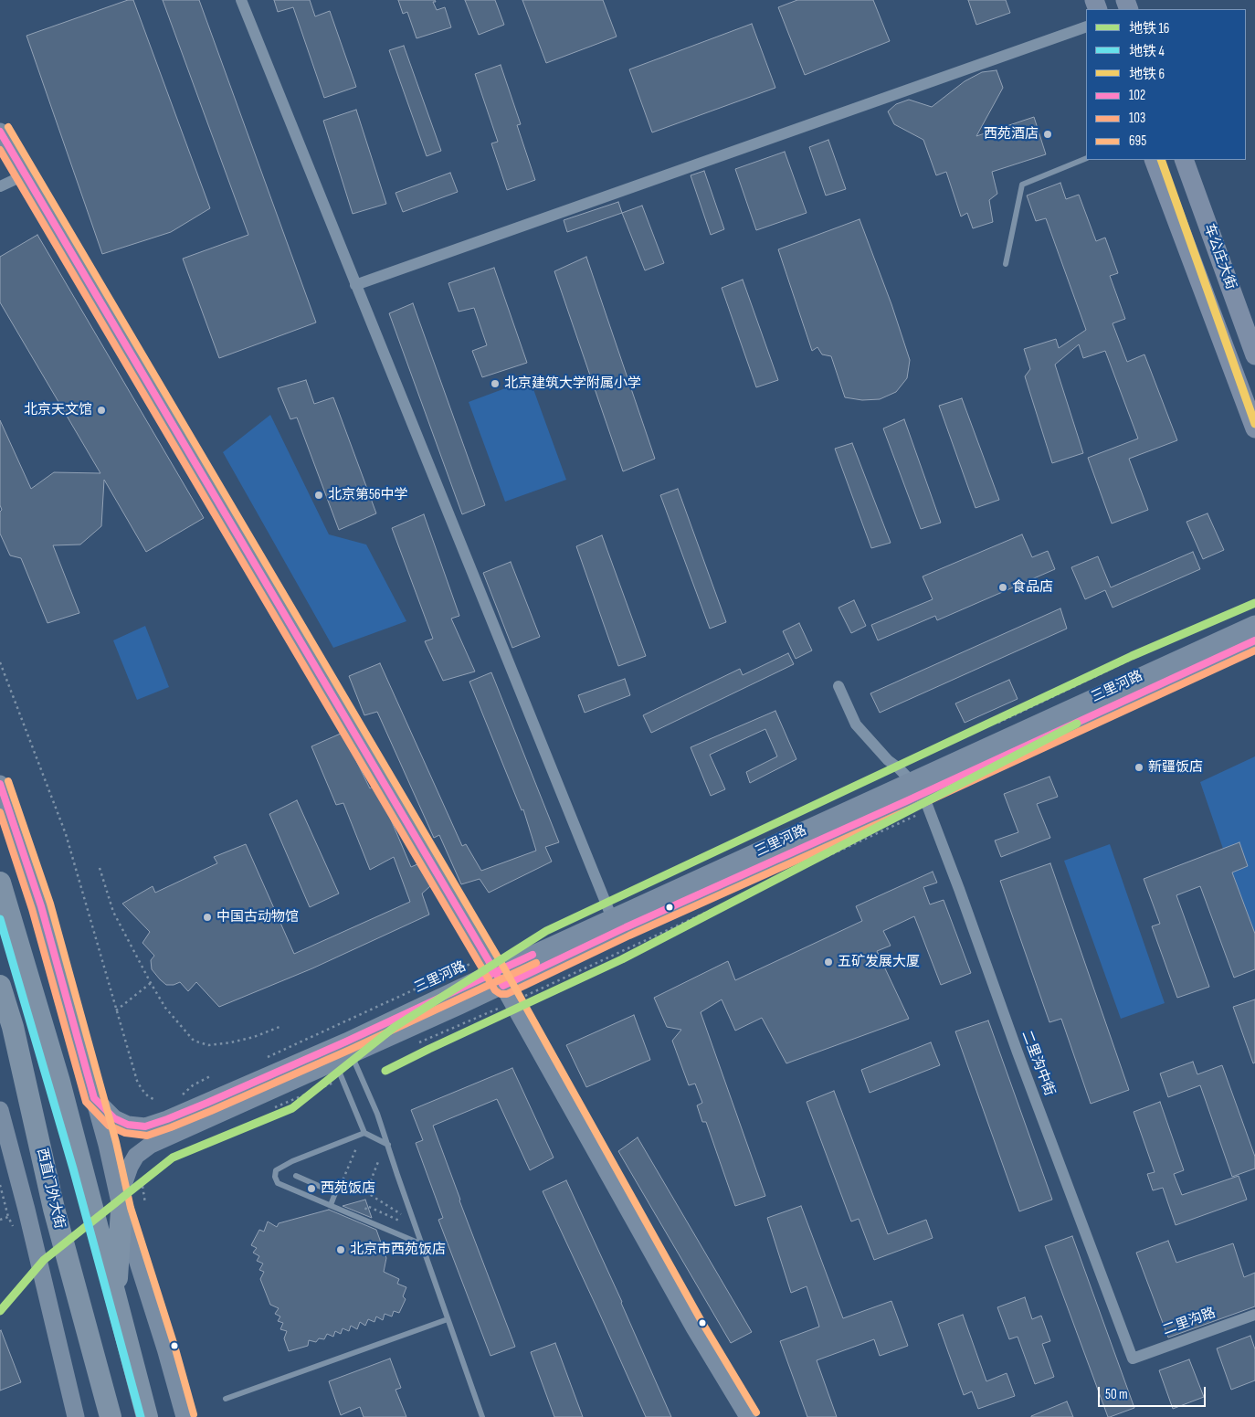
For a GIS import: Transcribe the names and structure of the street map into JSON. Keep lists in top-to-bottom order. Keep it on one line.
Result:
{"streets":{"highway":["西直门外大街"],"main road":["车公庄大街"],"street":["三里河路","二里沟中街","二里沟路"]},"crossings":[["三里河路","二里沟中街"],["二里沟中街","二里沟路"]],"places":["西苑酒店","北京建筑大学附属小学","北京天文馆","北京第56中学","食品店","新疆饭店","中国古动物馆","五矿发展大厦","西苑饭店","北京市西苑饭店"],"lines":["transit line 695","transit line 102","transit line 103","metro line 6","metro line 16","metro line 4"],"legend":["地铁 16","地铁 4","地铁 6","102","103","695"],"scale_bar":"50 m"}
